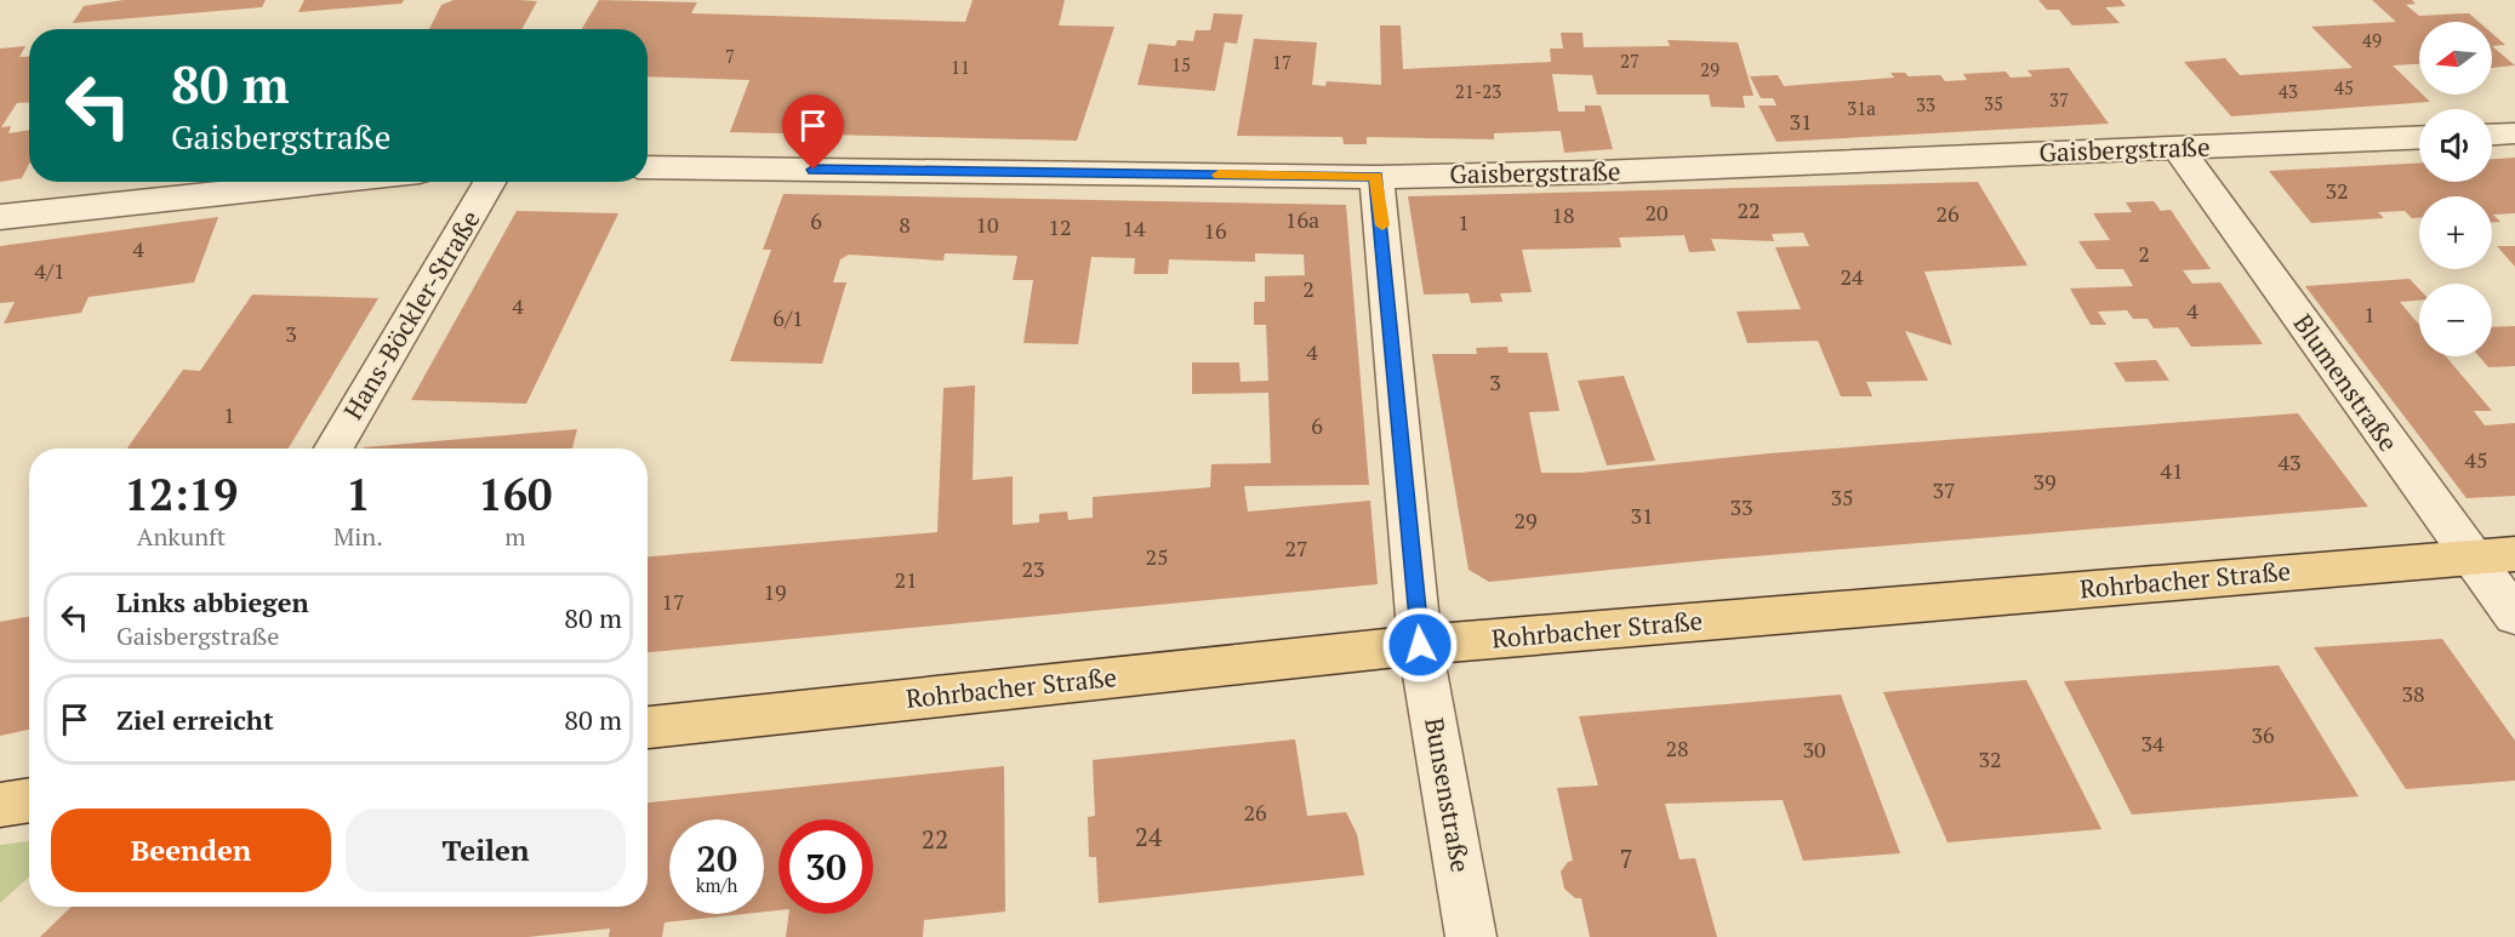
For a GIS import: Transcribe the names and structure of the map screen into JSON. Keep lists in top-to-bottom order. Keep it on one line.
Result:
{"streets":{"main road":["Rohrbacher Straße"],"street":["Gaisbergstraße","Hans-Böckler-Straße","Blumenstraße","Bunsenstraße"]},"crossings":[["Gaisbergstraße","Blumenstraße"],["Gaisbergstraße","Bunsenstraße"],["Blumenstraße","Rohrbacher Straße"],["Rohrbacher Straße","Bunsenstraße"]],"house_numbers":["49","7","27","17","15","11","29","45","21-23","43","37","35","33","31a","31","32","22","20","26","18","16a","6","1","8","10","12","14","16","4","2","4/1","24","2","4","4","1","6/1","3","4","3","1","6","45","43","41","39","37","35","33","31","29","27","25","23","21","19","17","38","36","34","28","30","32","26","24","22","7"],"north":"left","page":{"map_buttons":["+","−"],"turn":["80 m","Gaisbergstraße"],"eta":["12:19","Ankunft","1","Min.","160","m"],"list":[{"name":"Links abbiegen","note":"Gaisbergstraße","value":"80 m"},{"name":"Ziel erreicht","value":"80 m"}],"buttons":["Beenden","Teilen"],"speed":"20 km/h","limit":"30"}}
